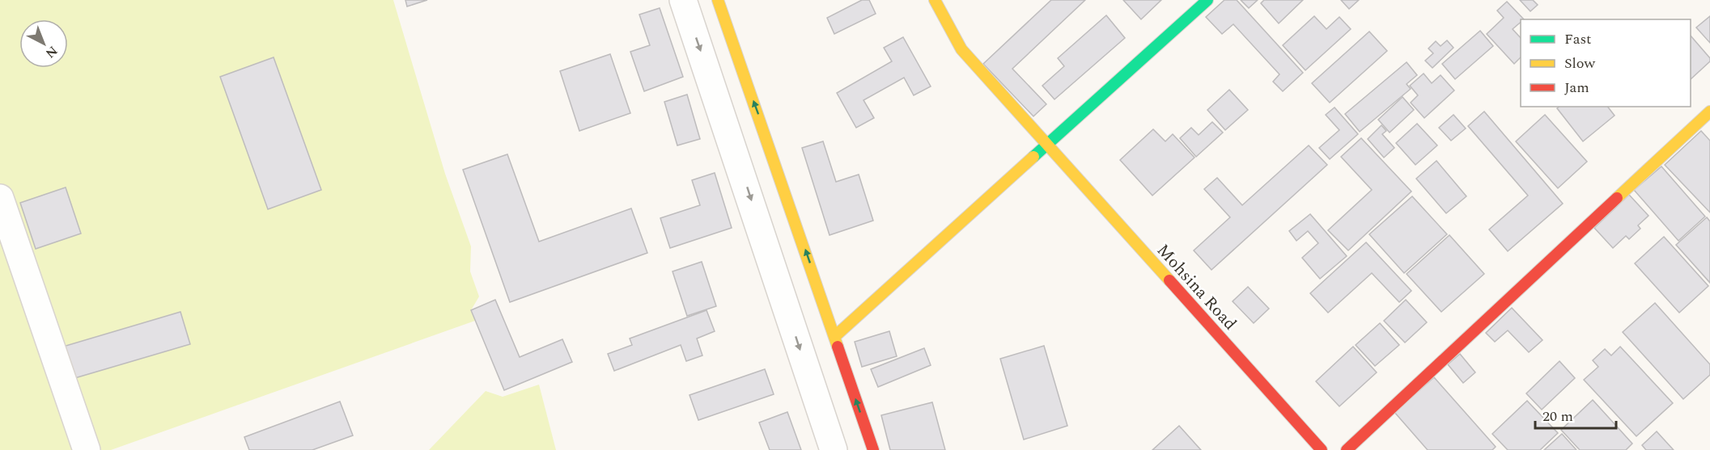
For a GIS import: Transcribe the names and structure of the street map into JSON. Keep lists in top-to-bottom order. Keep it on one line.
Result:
{"streets":{"street":["Mohsina Road"]},"legend":["Fast","Slow","Jam"],"scale_bar":"20 m","north":"bottom right"}
